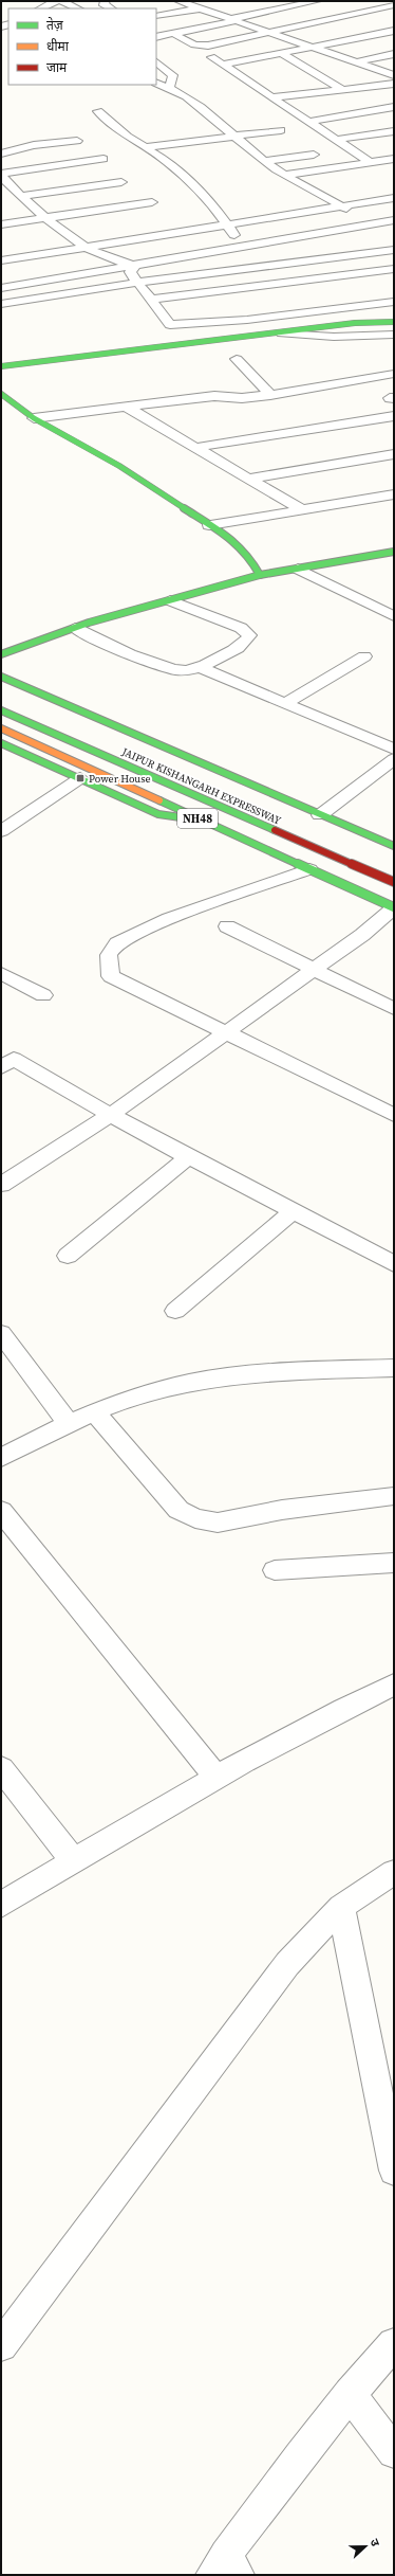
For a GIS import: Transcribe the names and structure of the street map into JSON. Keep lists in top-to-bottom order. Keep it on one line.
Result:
{"streets":{"main road":["JAIPUR KISHANGARH EXPRESSWAY","NH48"]},"places":{"transit":["Power House"]},"legend":["तेज़","धीमा","जाम"],"north":"right"}
